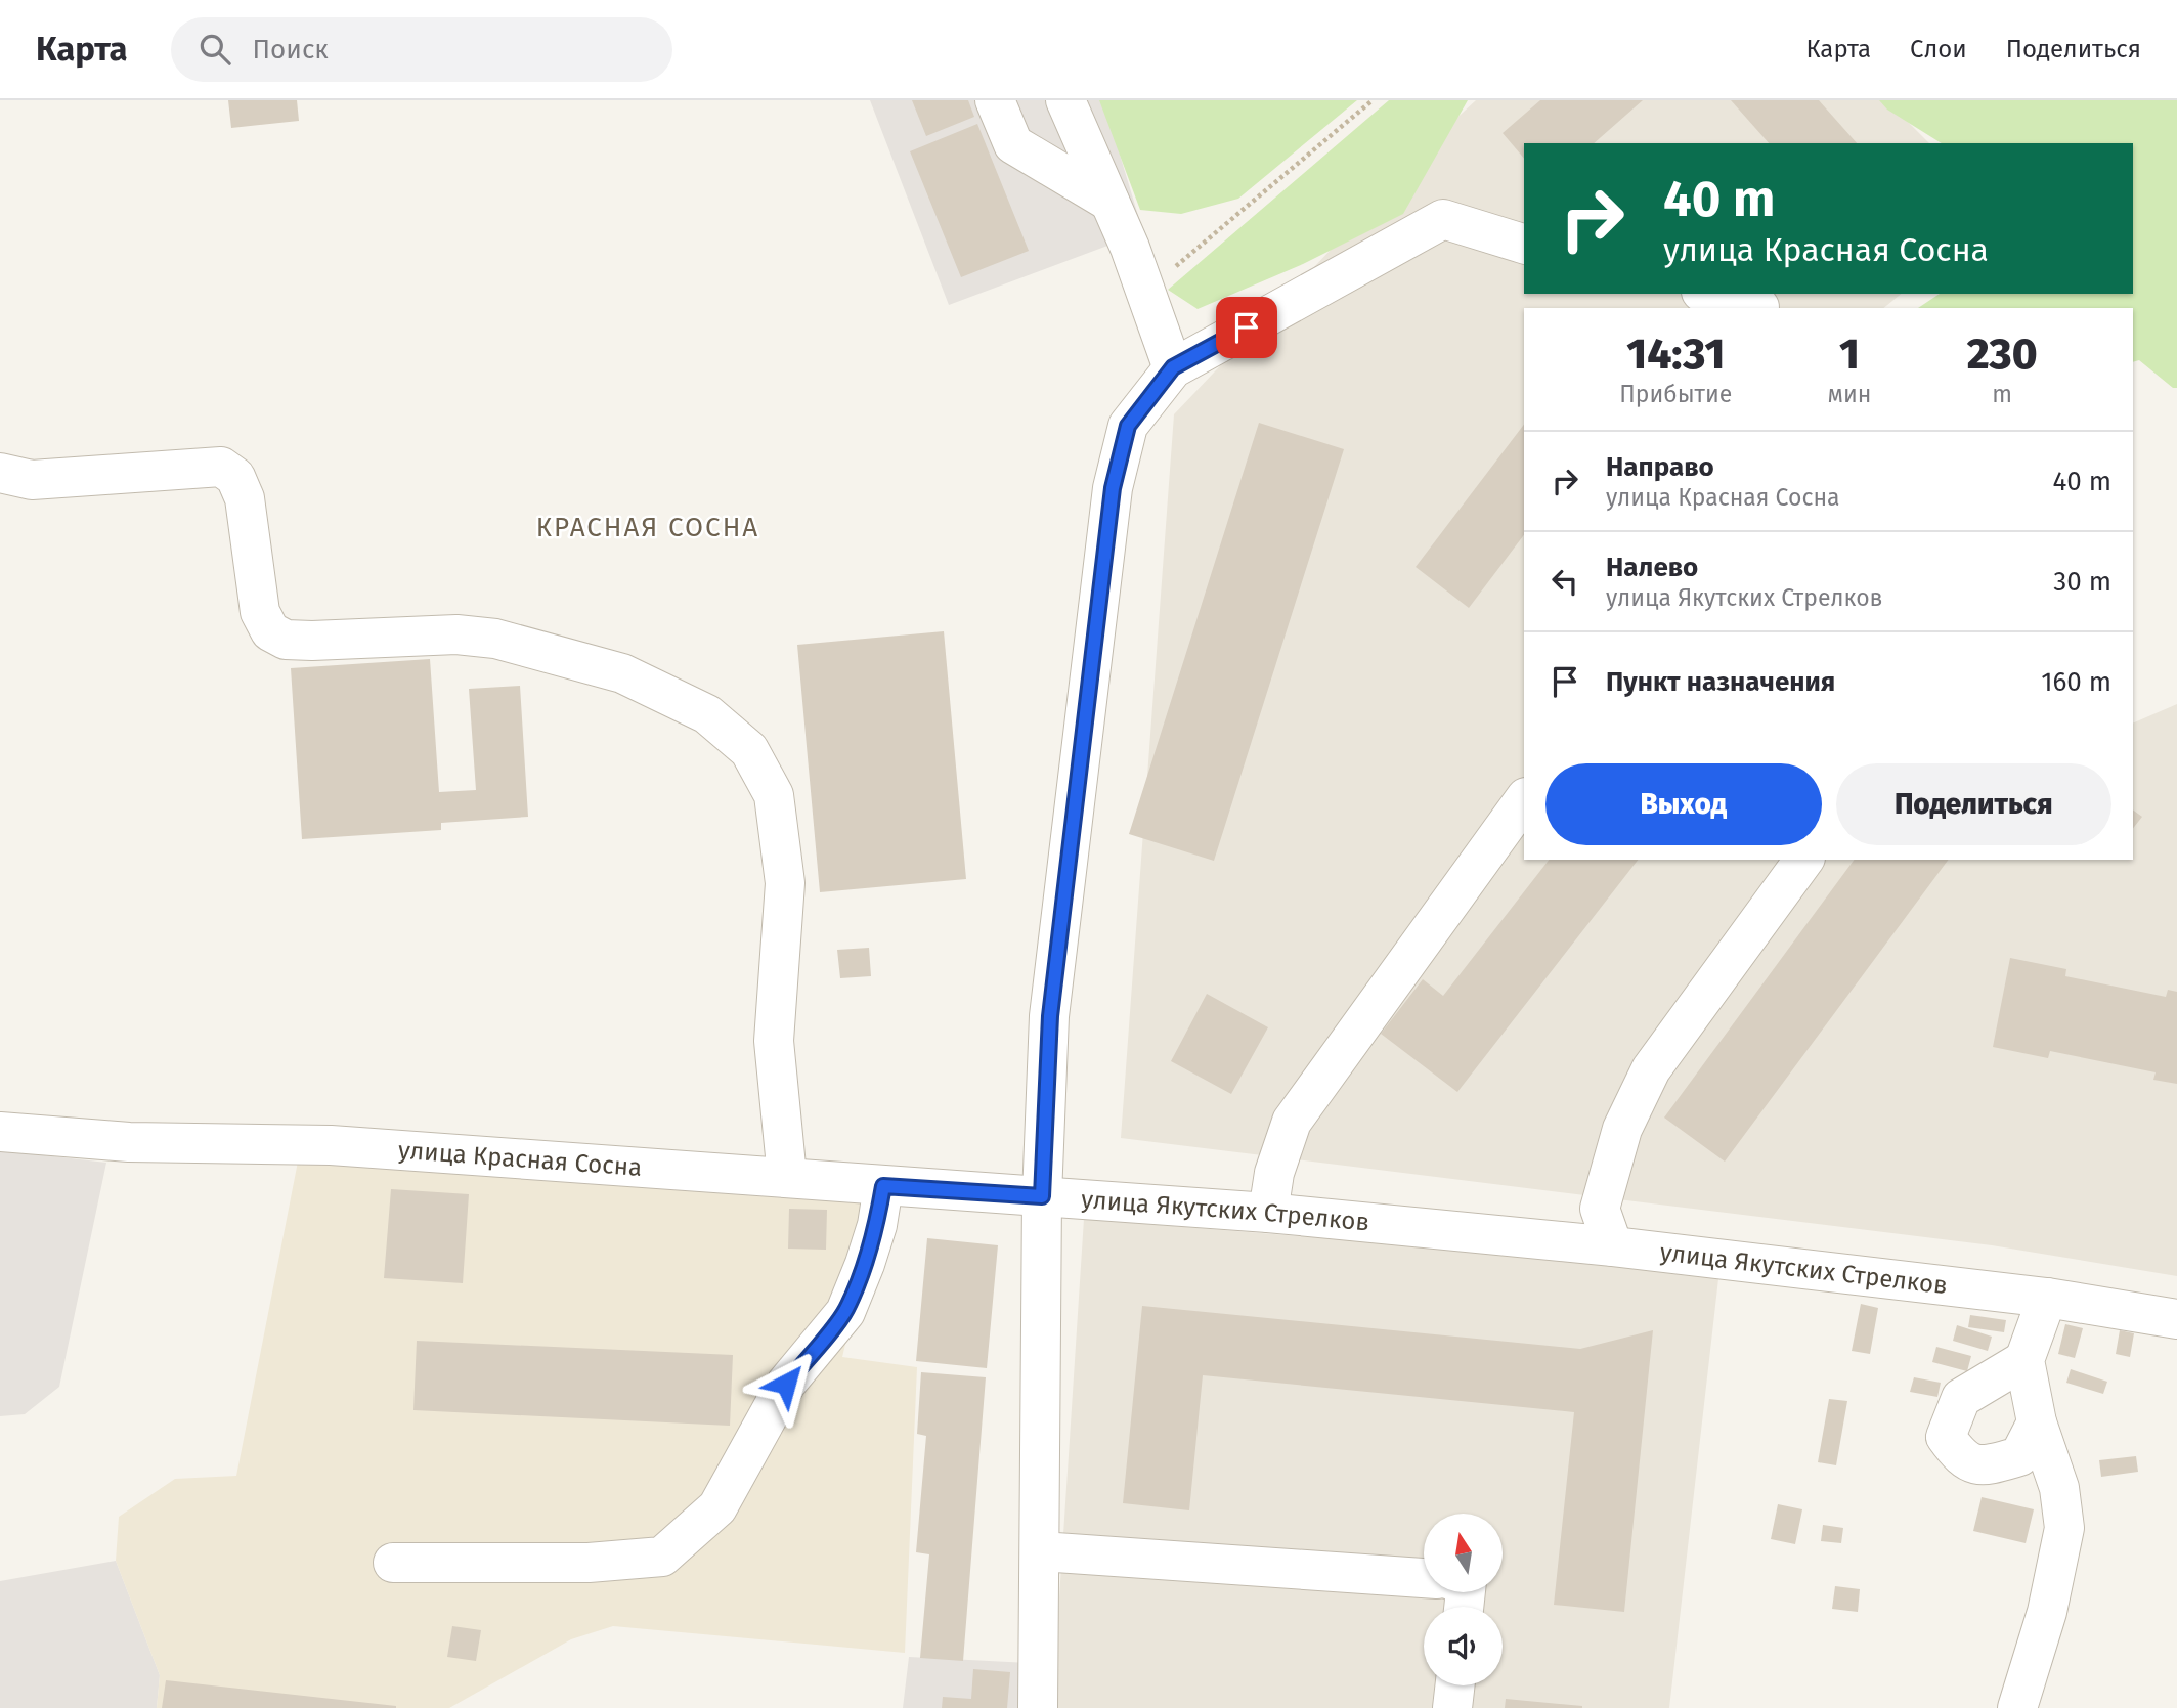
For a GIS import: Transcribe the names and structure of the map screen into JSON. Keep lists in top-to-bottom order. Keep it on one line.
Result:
{"streets":{"street":["улица Красная Сосна","улица Якутских Стрелков"]},"crossings":[["улица Красная Сосна","улица Якутских Стрелков"]],"districts":["КРАСНАЯ СОСНА"],"north":"top","page":{"header":"Карта","search":"Поиск","nav":["Карта","Слои","Поделиться"],"turn":["40 m","улица Красная Сосна"],"eta":["14:31","Прибытие","1","мин","230","m"],"list":[{"name":"Направо","note":"улица Красная Сосна","value":"40 m"},{"name":"Налево","note":"улица Якутских Стрелков","value":"30 m"},{"name":"Пункт назначения","value":"160 m"}],"buttons":["Выход","Поделиться"]}}
